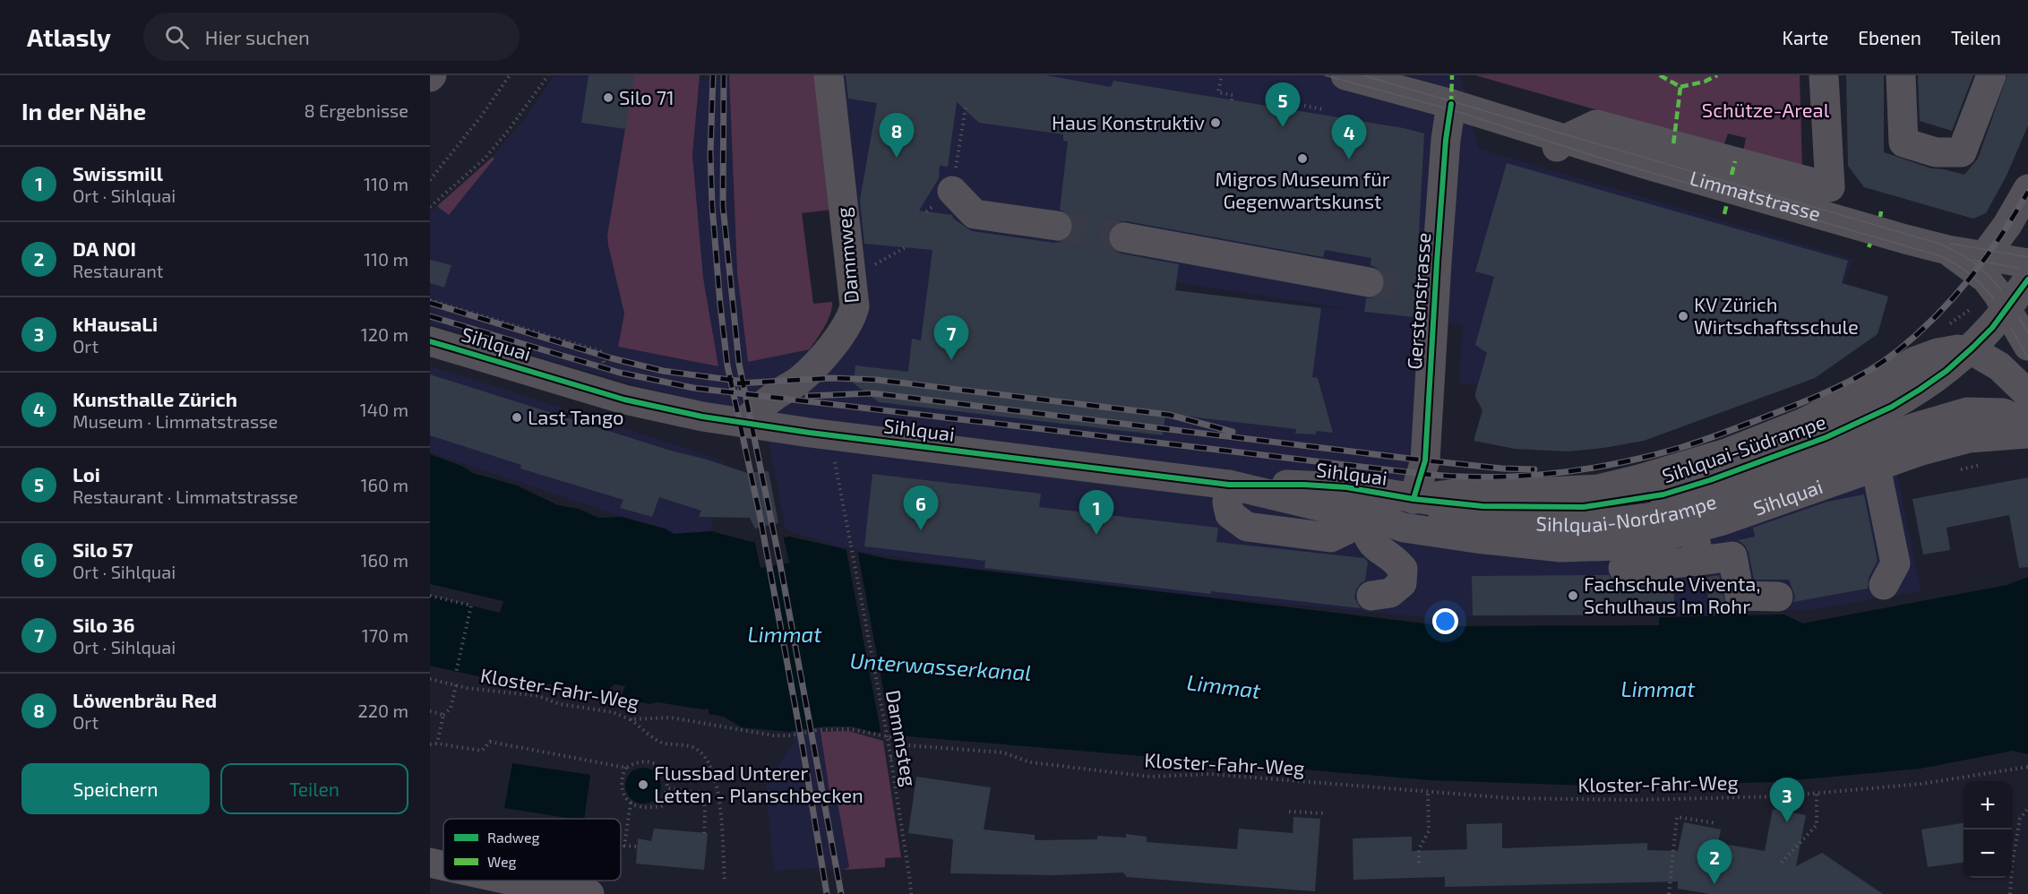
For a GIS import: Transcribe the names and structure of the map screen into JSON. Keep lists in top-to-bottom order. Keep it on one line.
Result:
{"streets":{"street":["Limmatstrasse","Dammweg","Gerstenstrasse","Sihlquai","Sihlquai-Südrampe","Sihlquai-Nordrampe"],"path":["Kloster-Fahr-Weg","Dammsteg"]},"crossings":[["Dammweg","Sihlquai"],["Gerstenstrasse","Sihlquai"],["Gerstenstrasse","Sihlquai-Südrampe"],["Sihlquai","Sihlquai-Südrampe"],["Sihlquai","Sihlquai-Nordrampe"],["Sihlquai-Südrampe","Sihlquai-Nordrampe"]],"water":["Limmat","Unterwasserkanal"],"parks":["Schütze-Areal"],"places":["Silo 71","Haus Konstruktiv","Migros Museum für Gegenwartskunst","KV Zürich Wirtschaftsschule","Last Tango","Fachschule Viventa, Schulhaus Im Rohr","Flussbad Unterer Letten - Planschbecken"],"legend":["Radweg","Weg"],"page":{"header":"Atlasly","search":"Hier suchen","nav":["Karte","Ebenen","Teilen"],"heading":["In der Nähe","8 Ergebnisse"],"pins":["5","8","4","7","6","1","3","2"],"list":[{"mark":"1","name":"Swissmill","note":"Ort · Sihlquai","value":"110 m"},{"mark":"2","name":"DA NOI","note":"Restaurant","value":"110 m"},{"mark":"3","name":"kHausaLi","note":"Ort","value":"120 m"},{"mark":"4","name":"Kunsthalle Zürich","note":"Museum · Limmatstrasse","value":"140 m"},{"mark":"5","name":"Loi","note":"Restaurant · Limmatstrasse","value":"160 m"},{"mark":"6","name":"Silo 57","note":"Ort · Sihlquai","value":"160 m"},{"mark":"7","name":"Silo 36","note":"Ort · Sihlquai","value":"170 m"},{"mark":"8","name":"Löwenbräu Red","note":"Ort","value":"220 m"}],"buttons":["Speichern","Teilen"],"map_buttons":["+","−"]}}
